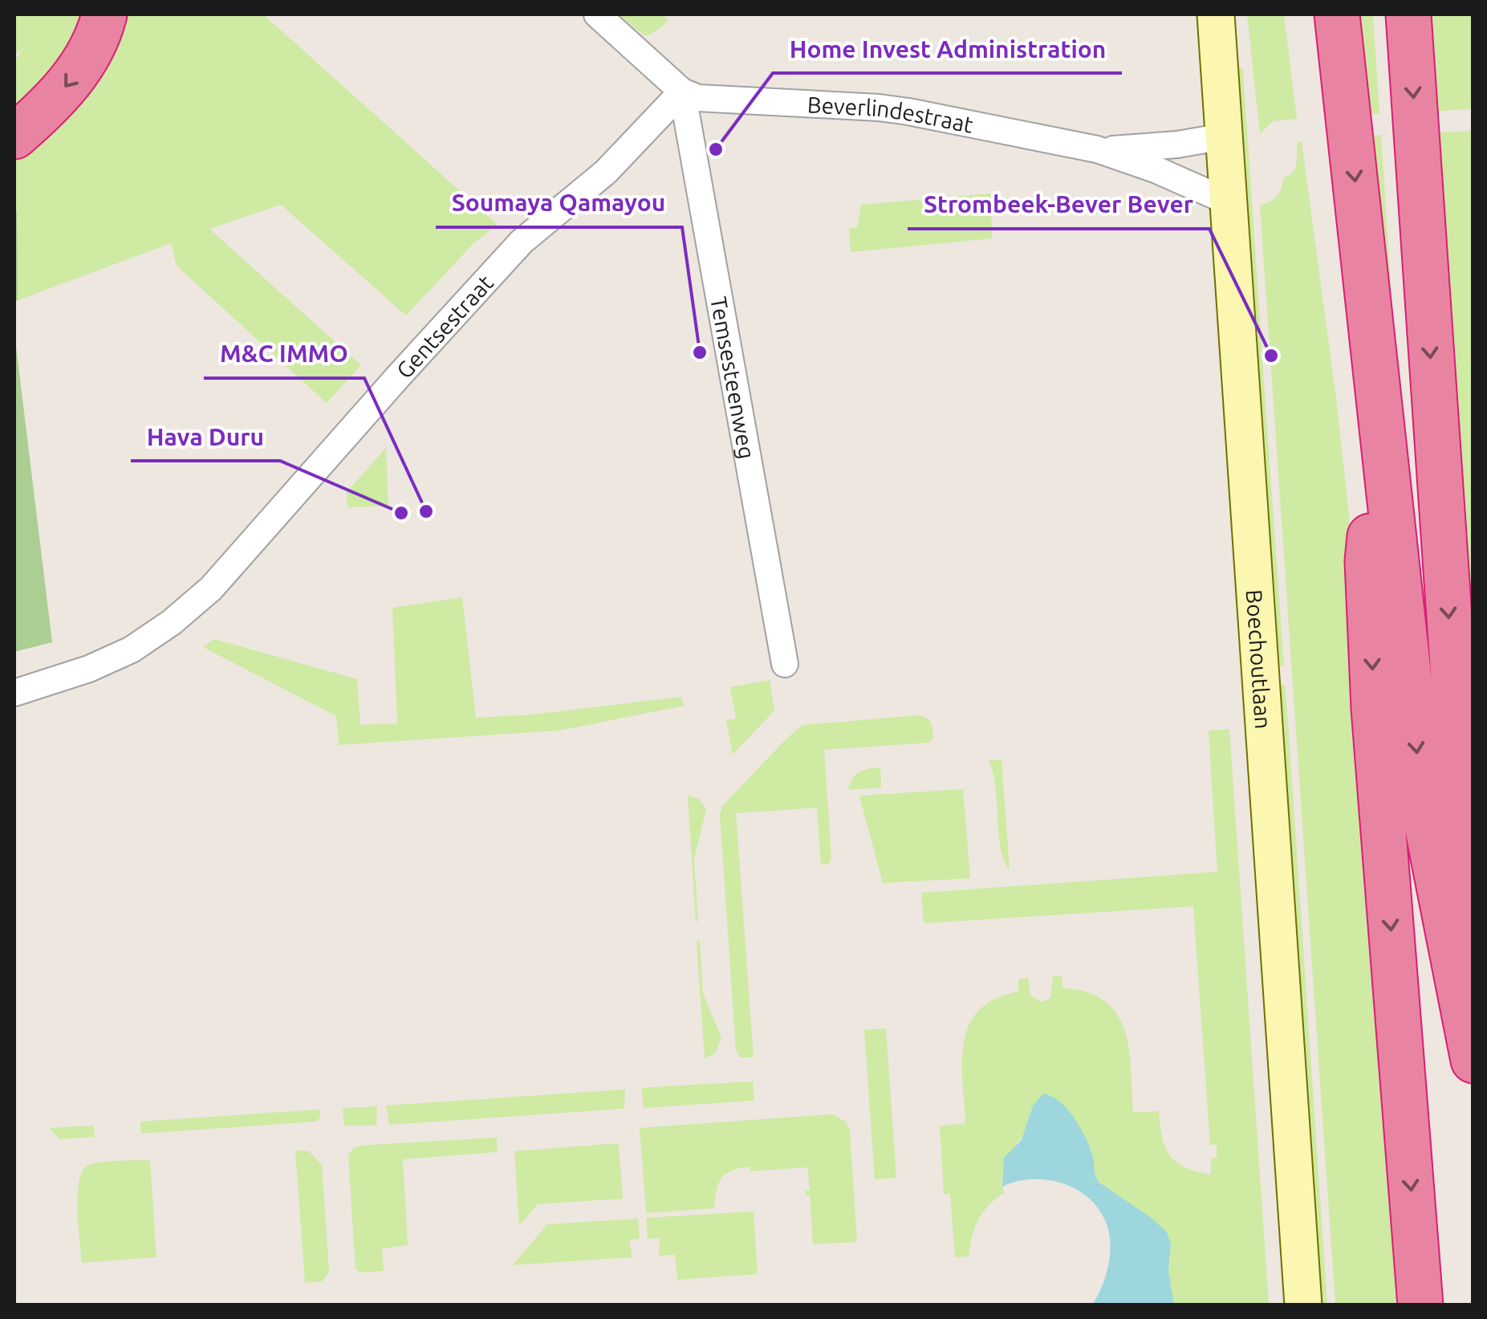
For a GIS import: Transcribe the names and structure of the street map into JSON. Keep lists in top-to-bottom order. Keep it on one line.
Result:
{"streets":{"main road":["Boechoutlaan"],"street":["Beverlindestraat","Gentsestraat","Temsesteenweg"]},"crossings":[["Beverlindestraat","Gentsestraat"],["Beverlindestraat","Temsesteenweg"],["Beverlindestraat","Boechoutlaan"],["Gentsestraat","Temsesteenweg"]],"places":["Home Invest Administration","Soumaya Qamayou","Strombeek-Bever Bever","M&C IMMO","Hava Duru"]}
